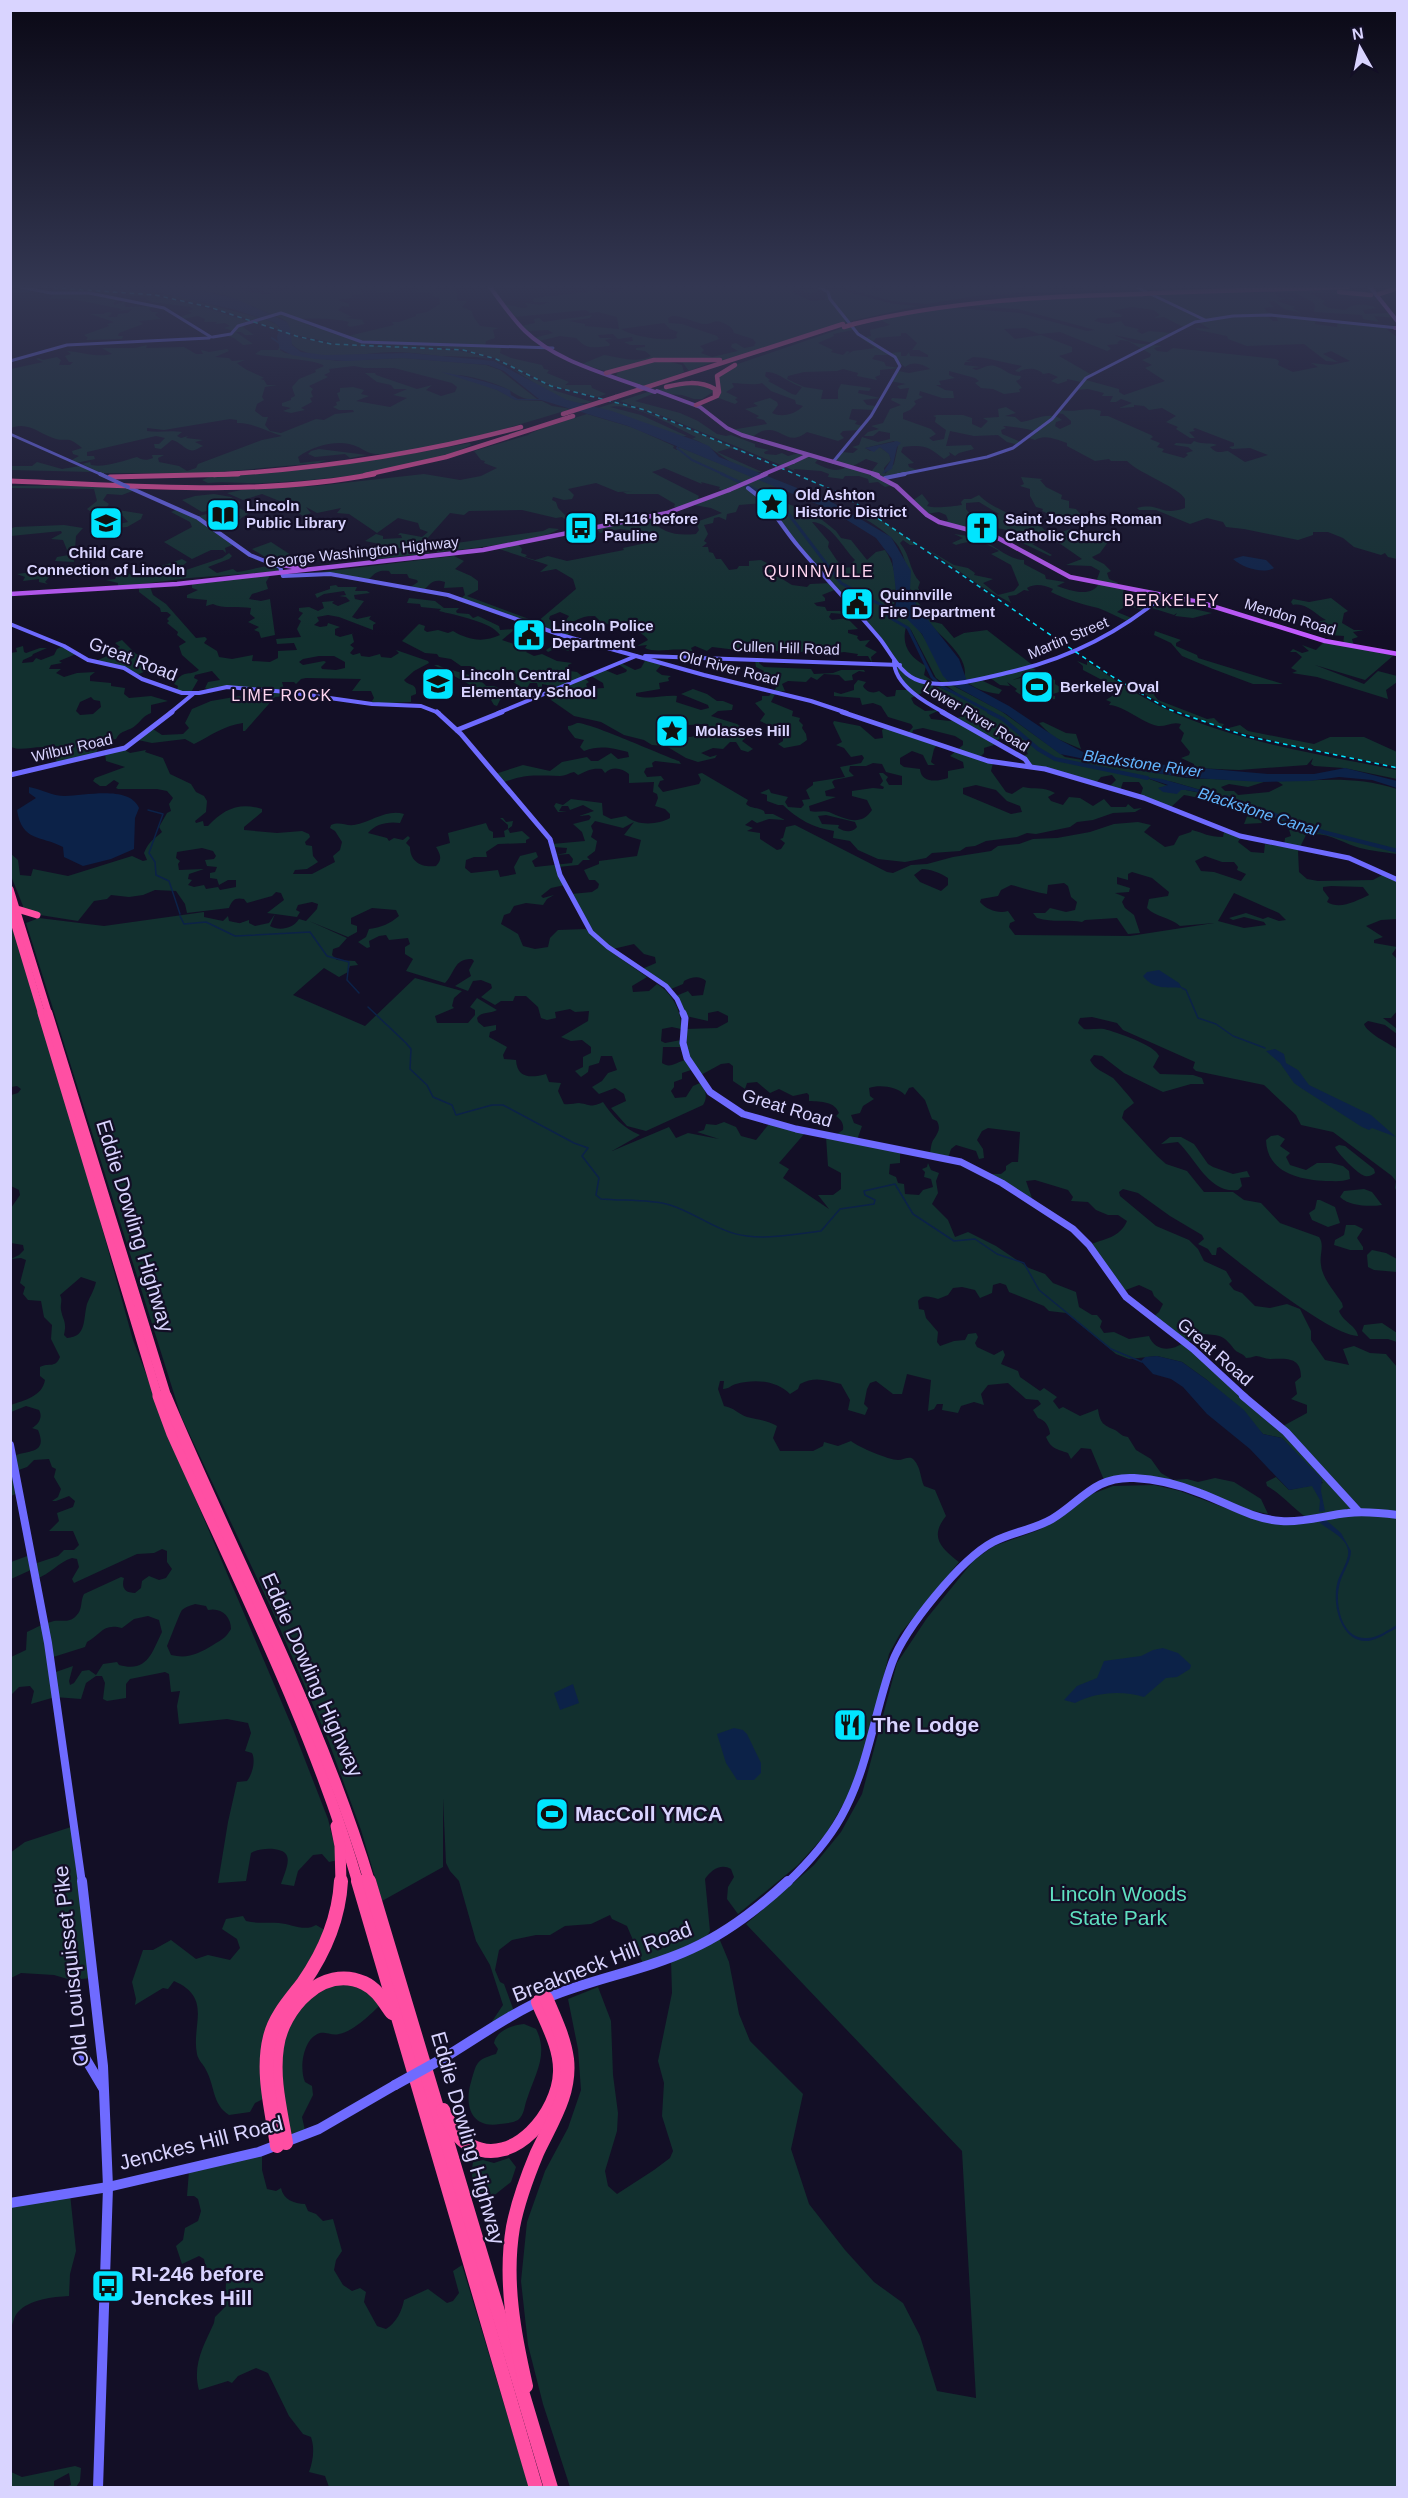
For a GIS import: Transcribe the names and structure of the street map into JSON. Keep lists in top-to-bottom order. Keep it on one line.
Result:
{"streets":{"highway":["Eddie Dowling Highway"],"main road":["George Washington Highway","Mendon Road"],"street":["Martin Street","Cullen Hill Road","Great Road","Old River Road","Lower River Road","Wilbur Road","Breakneck Hill Road","Old Louisquisset Pike","Jenckes Hill Road"]},"crossings":[["George Washington Highway","Mendon Road"],["George Washington Highway","Old River Road"],["Mendon Road","Martin Street"],["Martin Street","Lower River Road"],["Cullen Hill Road","Old River Road"],["Cullen Hill Road","Lower River Road"],["Great Road","Wilbur Road"],["Great Road","Breakneck Hill Road"],["Old River Road","Lower River Road"],["Eddie Dowling Highway","Breakneck Hill Road"],["Eddie Dowling Highway","Jenckes Hill Road"],["Breakneck Hill Road","Jenckes Hill Road"],["Old Louisquisset Pike","Jenckes Hill Road"]],"districts":["QUINNVILLE","BERKELEY","LIME ROCK"],"water":["Blackstone River","Blackstone Canal"],"parks":["Lincoln Woods State Park"],"places":{"place":["Old Ashton Historic District","Molasses Hill"],"library":["Lincoln Public Library"],"school or university":["Child Care Connection of Lincoln","Lincoln Central Elementary School"],"bus stop":["RI-116 before Pauline","RI-246 before Jenckes Hill"],"church":["Saint Josephs Roman Catholic Church"],"public building":["Quinnville Fire Department","Lincoln Police Department"],"sports":["Berkeley Oval","MacColl YMCA"],"restaurant":["The Lodge"]},"north":"top"}
